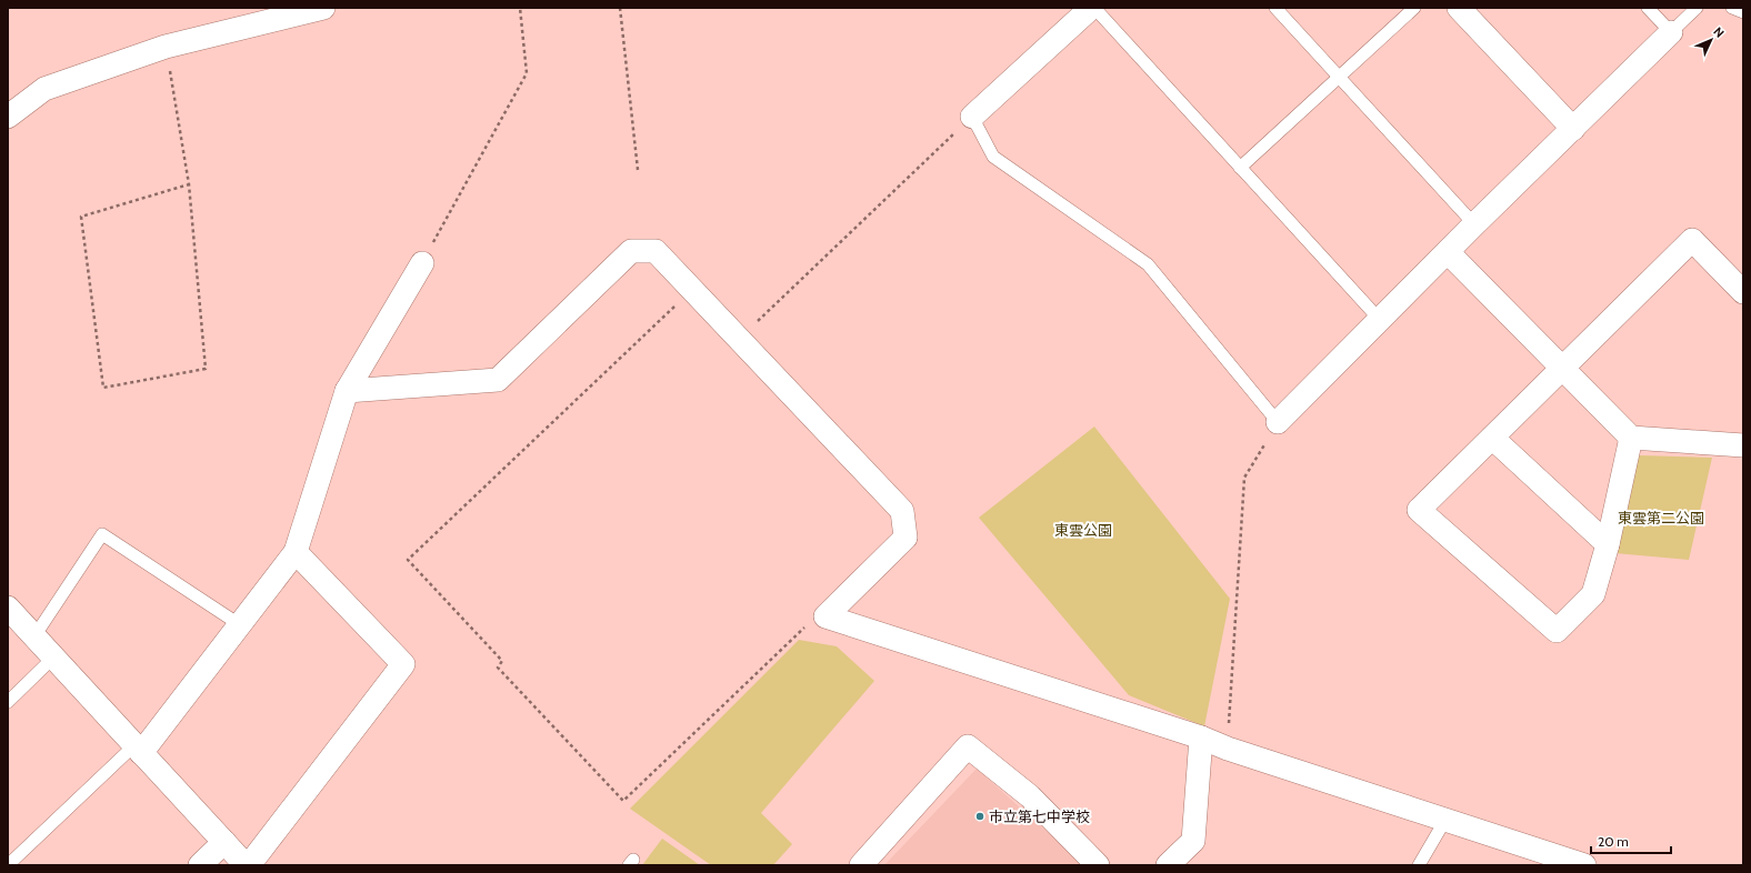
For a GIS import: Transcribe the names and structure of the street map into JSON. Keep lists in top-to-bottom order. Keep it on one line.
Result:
{"parks":["東雲第二公園","東雲公園"],"places":["市立第七中学校"],"scale_bar":"20 m","north":"top right"}
